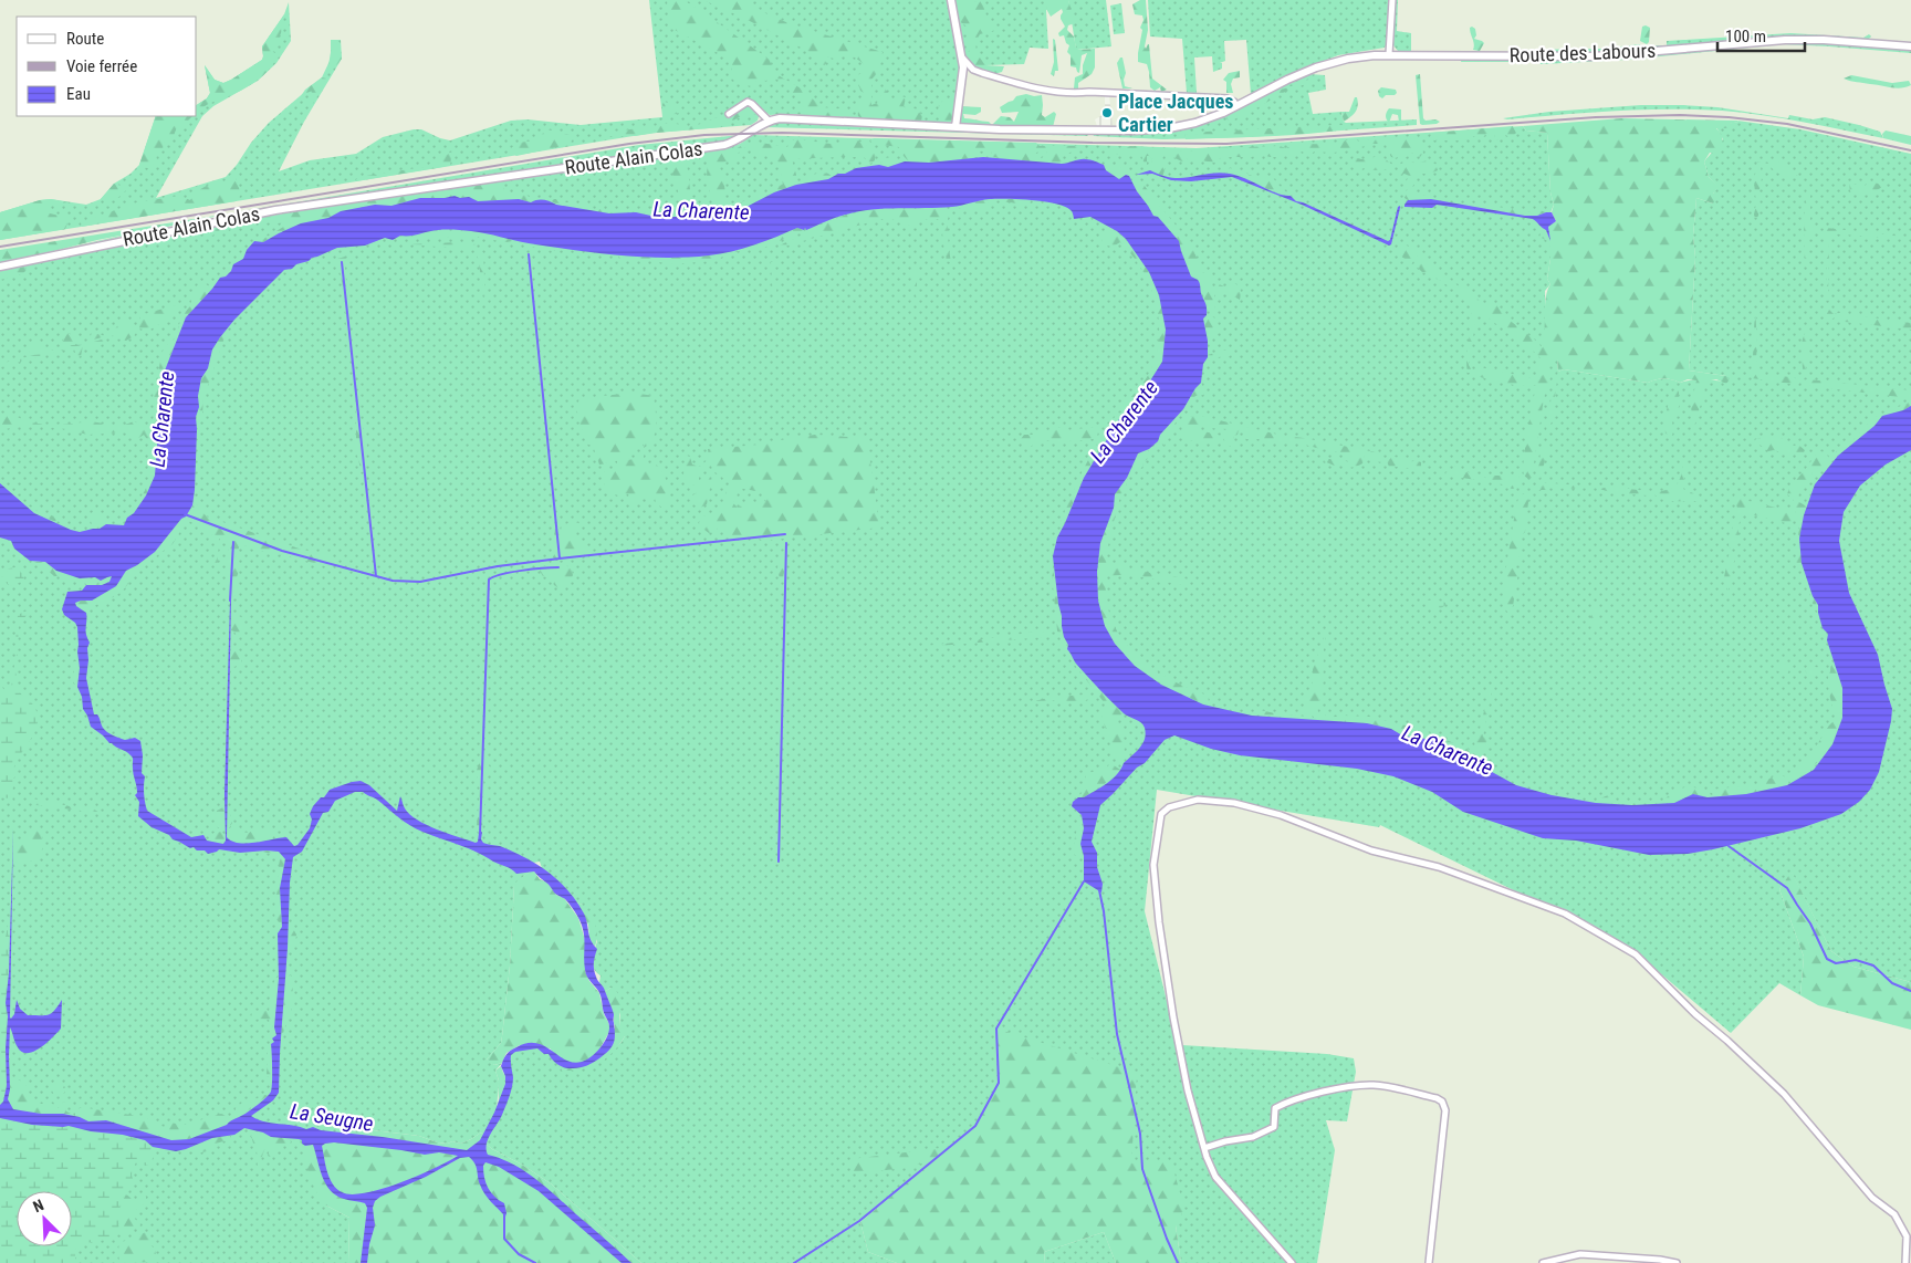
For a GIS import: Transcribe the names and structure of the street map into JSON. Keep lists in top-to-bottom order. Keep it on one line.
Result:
{"streets":{"street":["Route des Labours","Route Alain Colas"]},"crossings":[["Route des Labours","Route Alain Colas"]],"water":["La Charente","La Seugne"],"places":["Place Jacques Cartier"],"legend":["Route","Voie ferrée","Eau"],"scale_bar":"100 m","north":"top left"}
